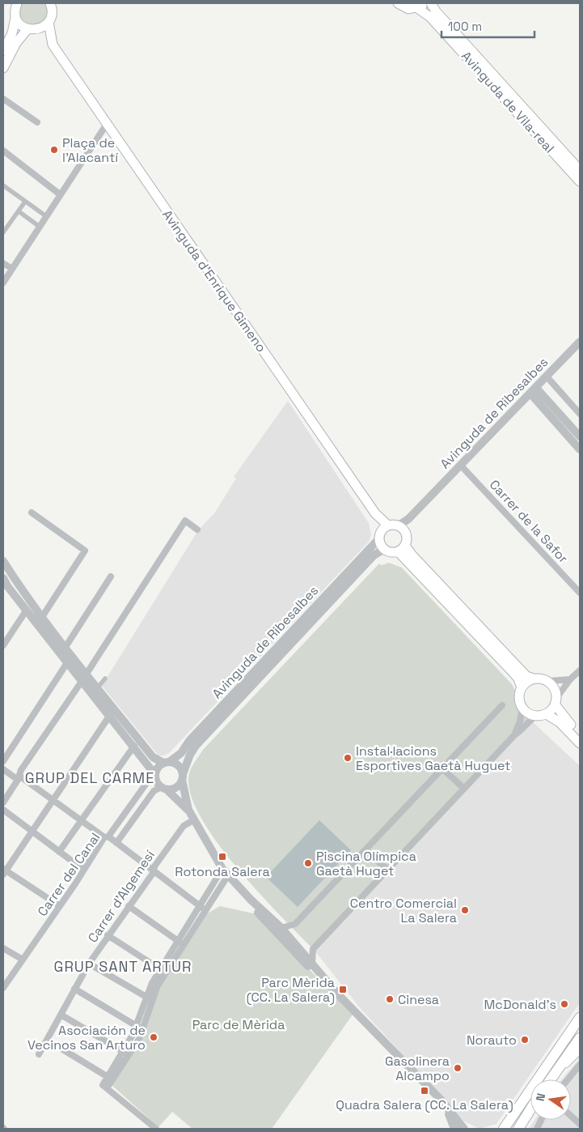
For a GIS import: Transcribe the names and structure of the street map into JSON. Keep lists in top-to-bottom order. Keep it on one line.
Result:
{"streets":{"main road":["Avinguda de Vila-real","Avinguda d'Enrique Gimeno"],"street":["Avinguda de Ribesalbes","Carrer de la Safor","Carrer del Canal","Carrer d'Algemesí"]},"crossings":[["Avinguda d'Enrique Gimeno","Avinguda de Ribesalbes"],["Avinguda de Ribesalbes","Carrer de la Safor"],["Avinguda de Ribesalbes","Carrer del Canal"]],"districts":["GRUP DEL CARME","GRUP SANT ARTUR"],"parks":["Parc de Mèrida"],"places":{"other":["Plaça de l'Alacantí","Instal·lacions Esportives Gaetà Huguet","Piscina Olímpica Gaetà Huget","Centro Comercial La Salera","Cinesa","McDonald's","Asociación de Vecinos San Arturo","Norauto","Gasolinera Alcampo"],"transit":["Rotonda Salera","Parc Mèrida (CC. La Salera)","Quadra Salera (CC. La Salera)"]},"scale_bar":"100 m","north":"left"}
